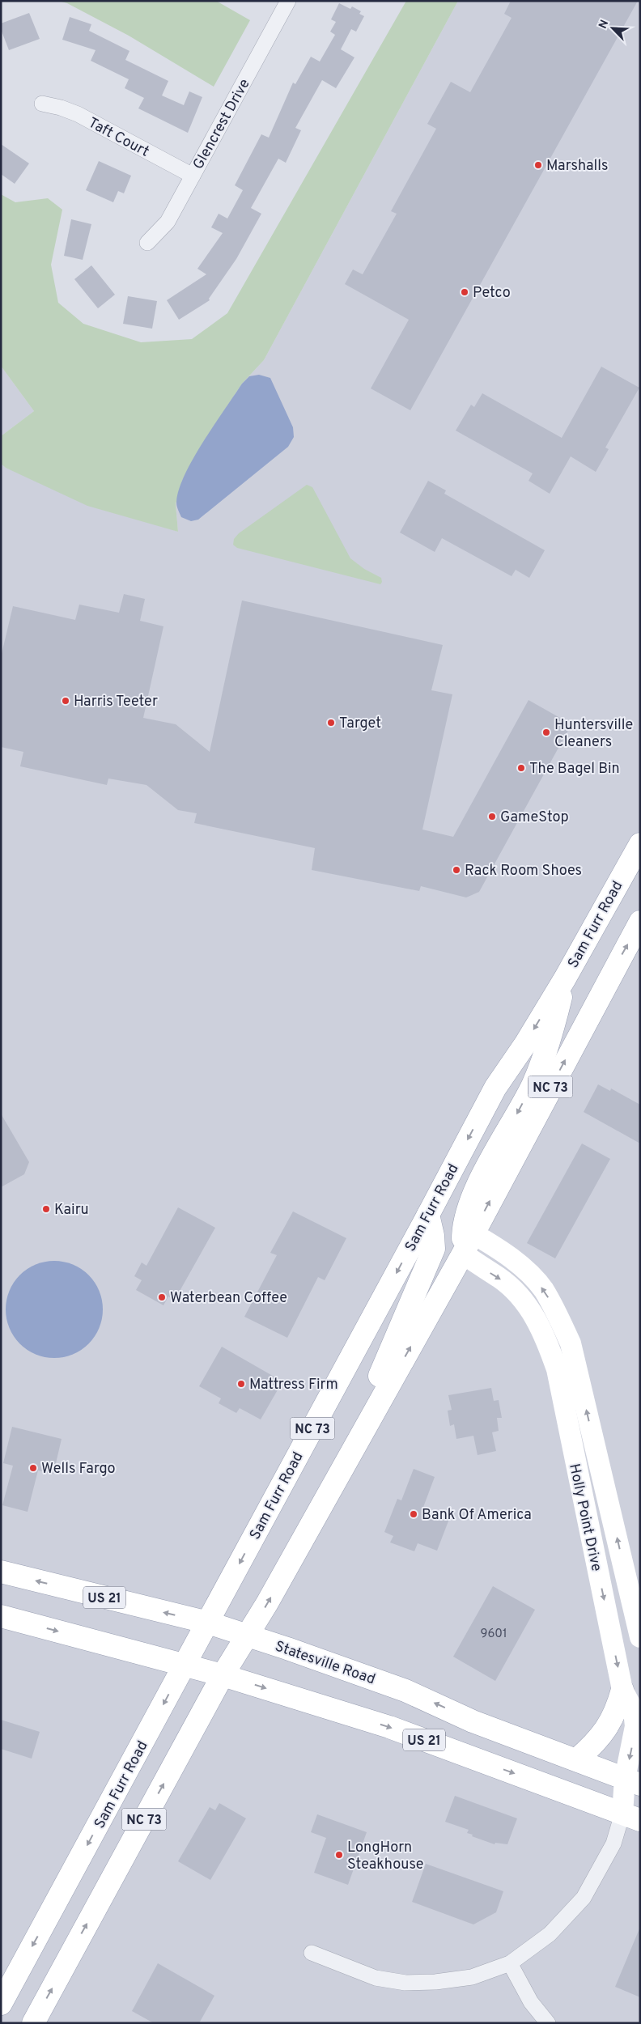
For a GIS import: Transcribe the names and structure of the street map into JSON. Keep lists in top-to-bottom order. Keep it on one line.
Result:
{"streets":{"main road":["Sam Furr Road","NC 73","Holly Point Drive","US 21","Statesville Road"],"street":["Glencrest Drive","Taft Court"]},"crossings":[["Glencrest Drive","Taft Court"],["Sam Furr Road","US 21"],["Sam Furr Road","Statesville Road"],["NC 73","Holly Point Drive"],["NC 73","US 21"],["NC 73","Statesville Road"],["Holly Point Drive","US 21"],["Holly Point Drive","Statesville Road"]],"places":["Marshalls","Petco","Harris Teeter","Target","Huntersville Cleaners","The Bagel Bin","GameStop","Rack Room Shoes","Kairu","Waterbean Coffee","Mattress Firm","Wells Fargo","Bank Of America","LongHorn Steakhouse"],"house_numbers":["9601"],"north":"top left"}
